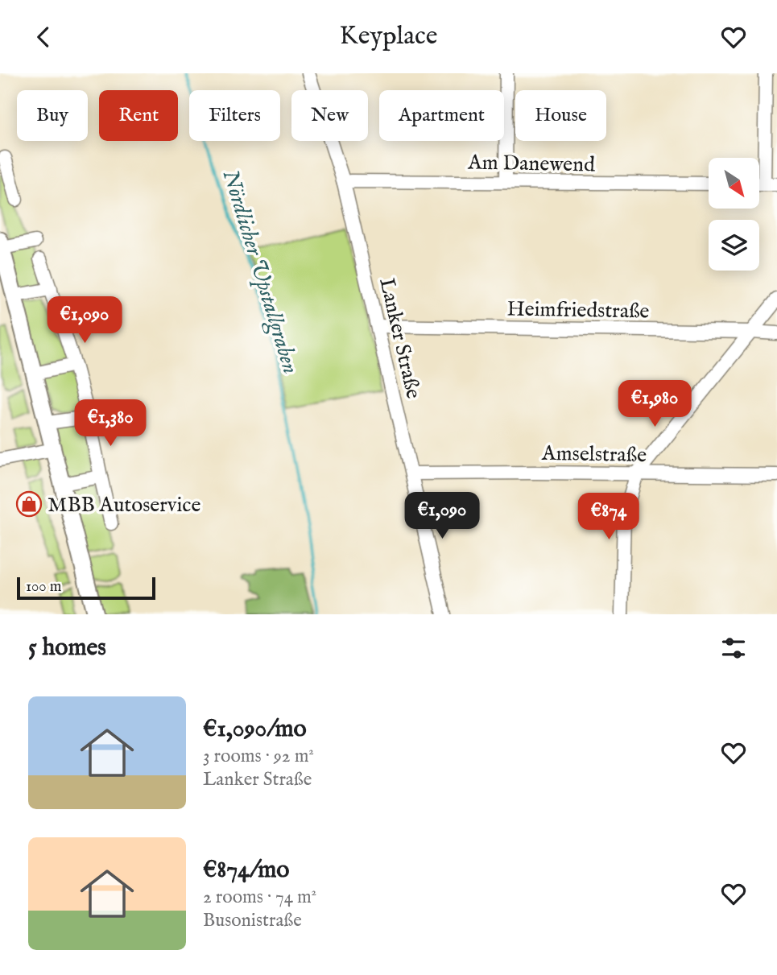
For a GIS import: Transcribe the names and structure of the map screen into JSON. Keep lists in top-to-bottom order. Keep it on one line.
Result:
{"streets":{"street":["Am Danewend","Heimfriedstraße","Lanker Straße","Amselstraße"]},"crossings":[["Am Danewend","Lanker Straße"],["Heimfriedstraße","Lanker Straße"],["Lanker Straße","Amselstraße"]],"water":["Nördlicher Upstallgraben"],"places":{"shop":["MBB Autoservice"]},"scale_bar":"100 m","north":"bottom right","page":{"header":"Keyplace","chip":["Buy","Rent","Filters","New","Apartment","House"],"price":["€1,090","€1,980","€1,380","€1,090","€874"],"scale":"100 m","heading":"5 homes","list":[{"name":"€1,090/mo","note":"3 rooms · 92 m² · Lanker Straße"},{"name":"€874/mo","note":"2 rooms · 74 m² · Busonistraße"}]}}
